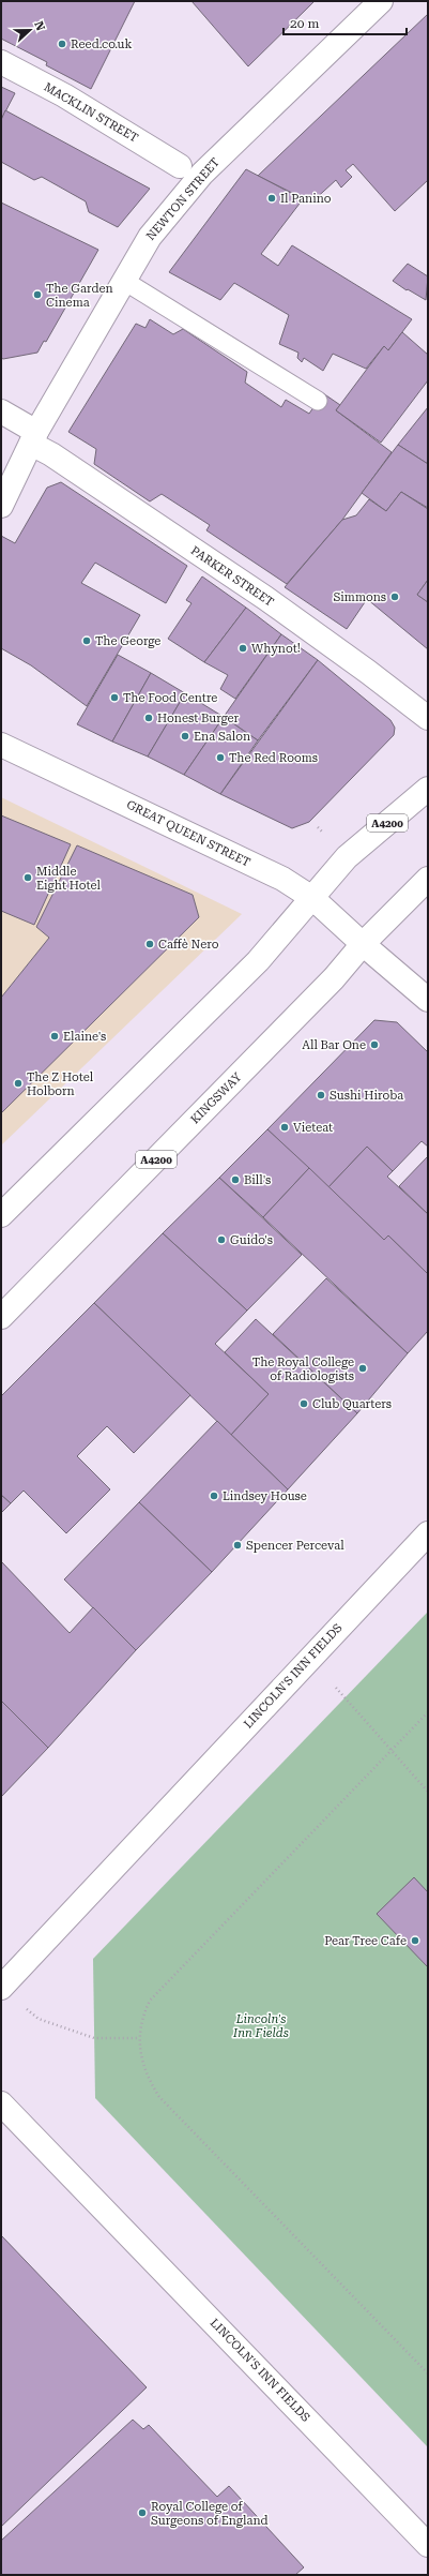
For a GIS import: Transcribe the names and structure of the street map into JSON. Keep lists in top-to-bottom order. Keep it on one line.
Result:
{"streets":{"street":["MACKLIN STREET","NEWTON STREET","PARKER STREET","A4200","GREAT QUEEN STREET","KINGSWAY","LINCOLN'S INN FIELDS"]},"crossings":[["NEWTON STREET","PARKER STREET"],["A4200","GREAT QUEEN STREET"],["GREAT QUEEN STREET","KINGSWAY"]],"parks":["Lincoln's Inn Fields"],"places":["Reed.co.uk","Il Panino","The Garden Cinema","Simmons","The George","Whynot!","The Food Centre","Honest Burger","Ena Salon","The Red Rooms","Middle Eight Hotel","Caffè Nero","Elaine's","All Bar One","The Z Hotel Holborn","Sushi Hiroba","Vieteat","Bill's","Guido's","The Royal College of Radiologists","Club Quarters","Lindsey House","Spencer Perceval","Pear Tree Cafe","Royal College of Surgeons of England"],"scale_bar":"20 m","north":"right"}
